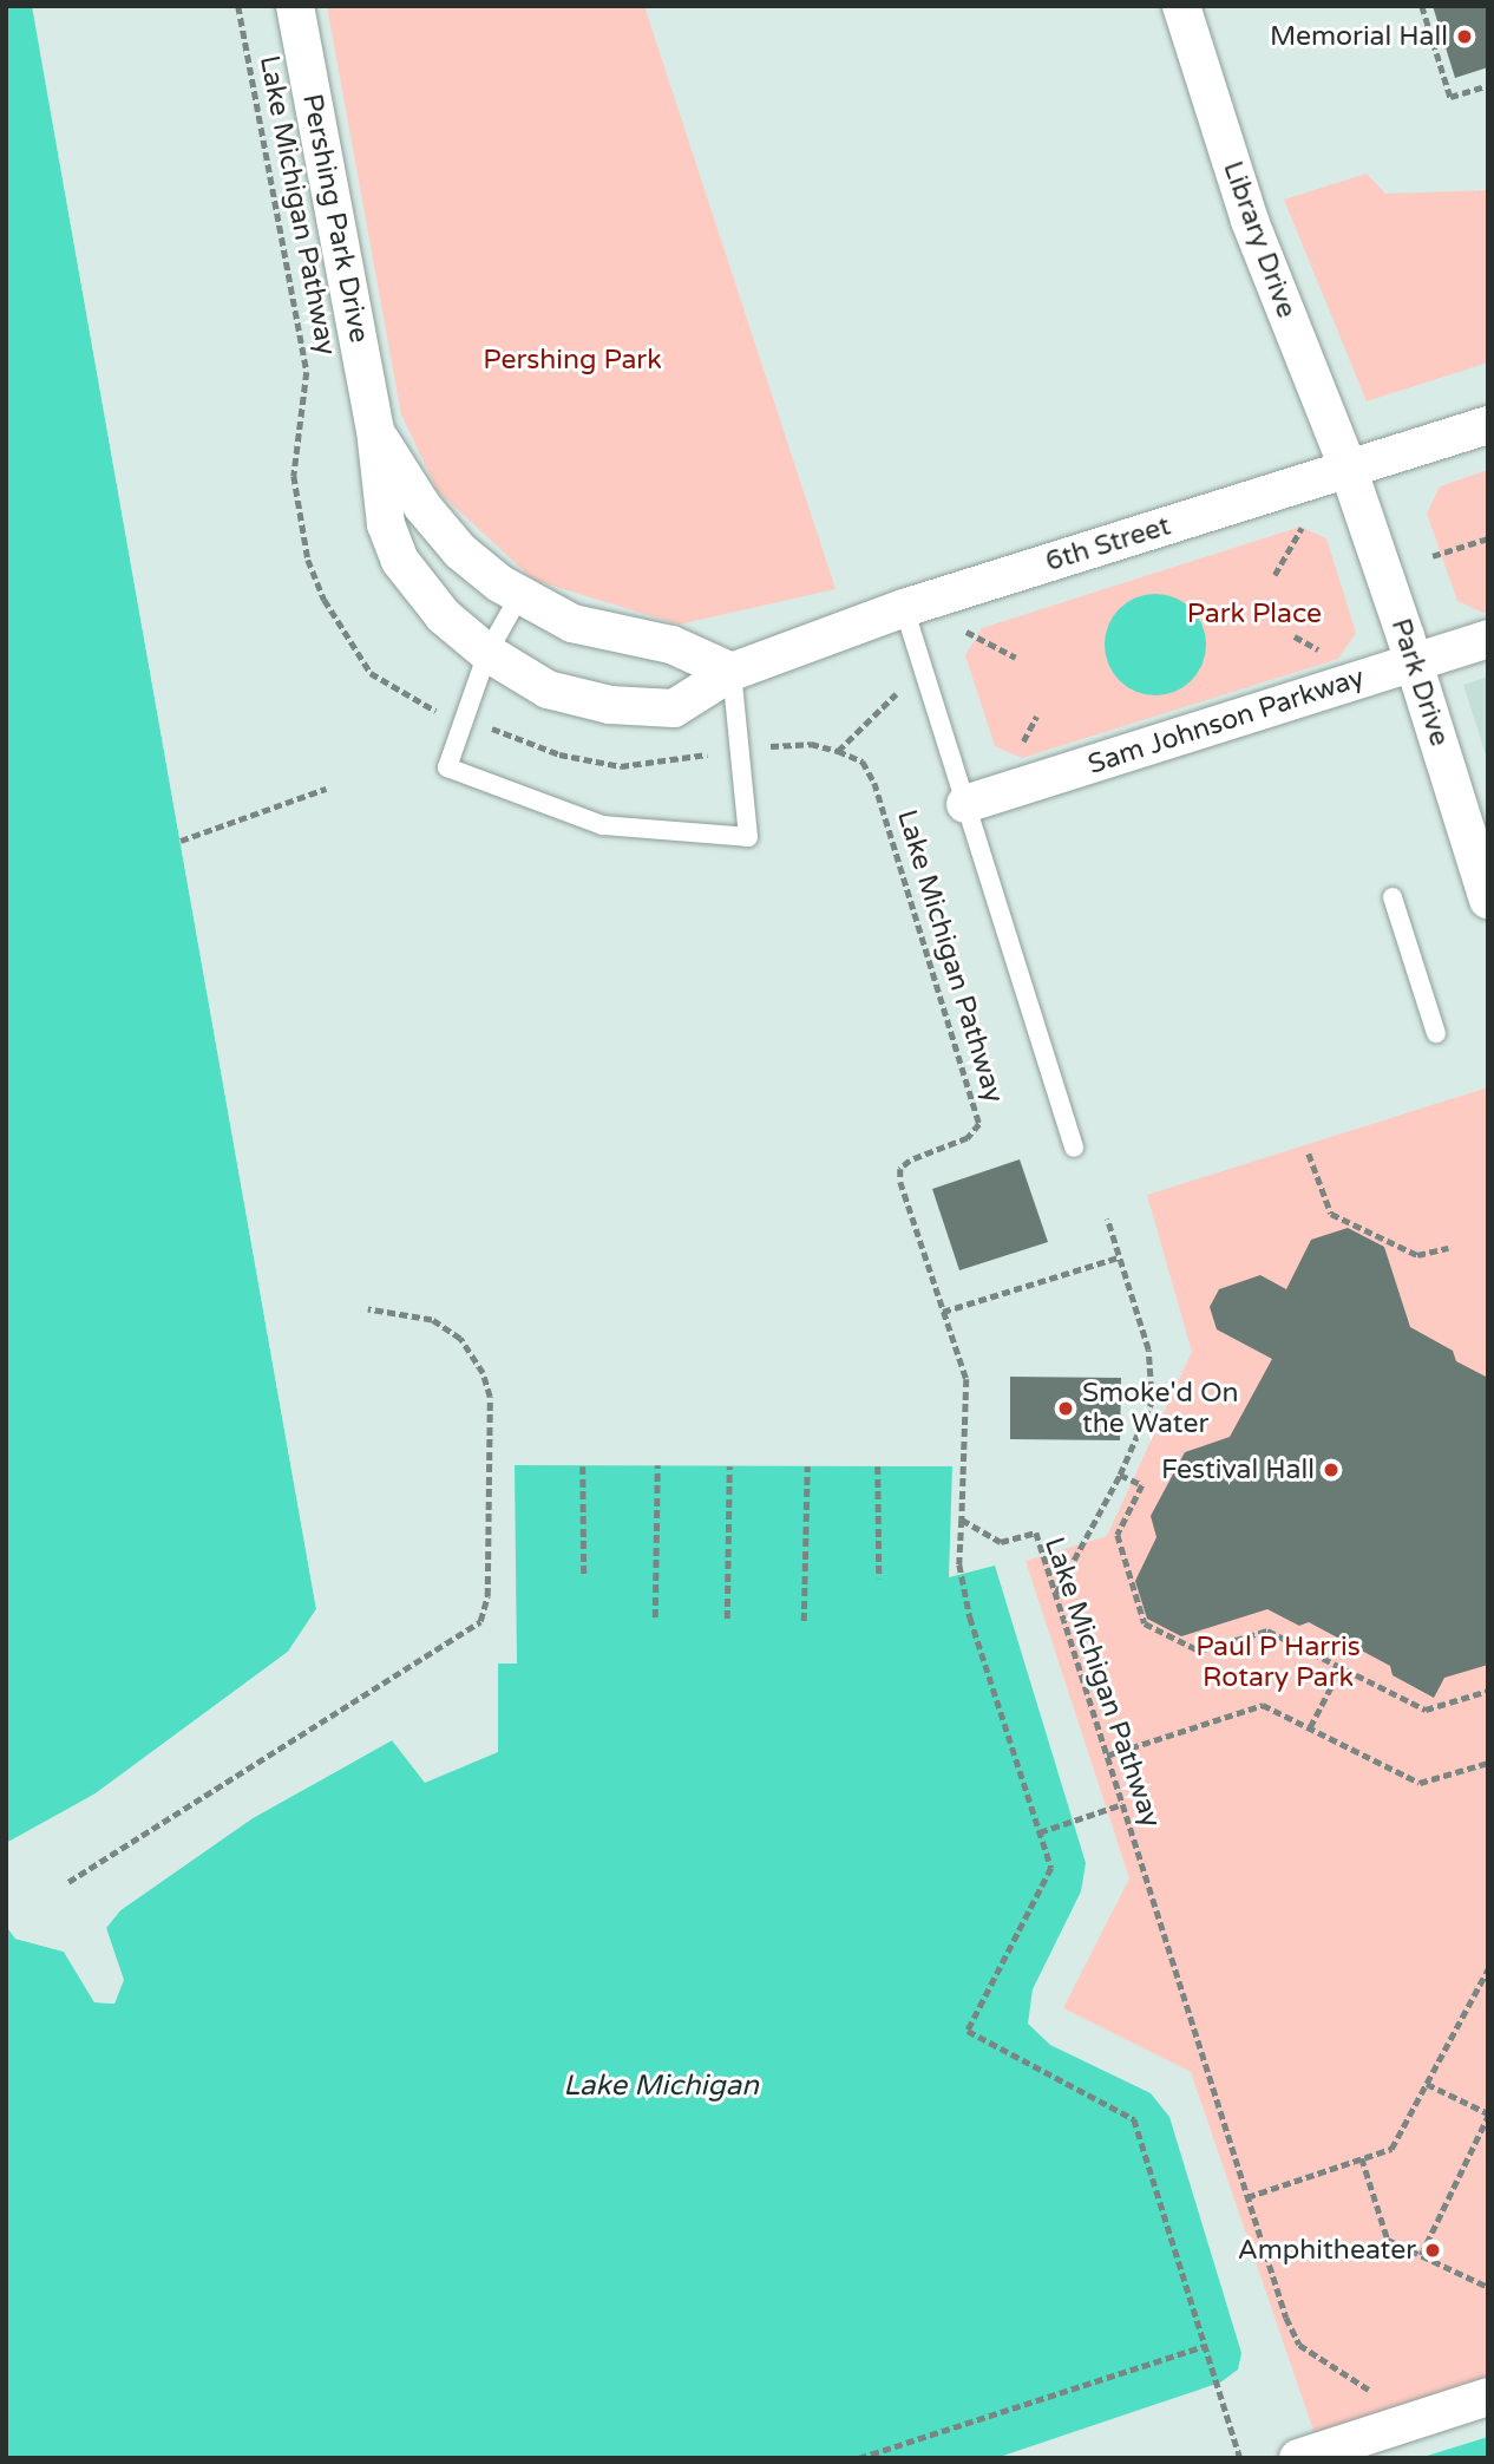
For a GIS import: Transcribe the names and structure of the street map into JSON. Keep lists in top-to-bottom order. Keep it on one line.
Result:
{"streets":{"street":["Pershing Park Drive","Library Drive","6th Street","Park Drive","Sam Johnson Parkway"],"path":["Lake Michigan Pathway"]},"crossings":[["Pershing Park Drive","6th Street"],["Library Drive","6th Street"],["Library Drive","Park Drive"],["6th Street","Park Drive"],["Park Drive","Sam Johnson Parkway"]],"water":["Lake Michigan"],"parks":["Pershing Park","Park Place","Paul P Harris Rotary Park"],"places":["Memorial Hall","Smoke'd On the Water","Festival Hall","Amphitheater"]}
